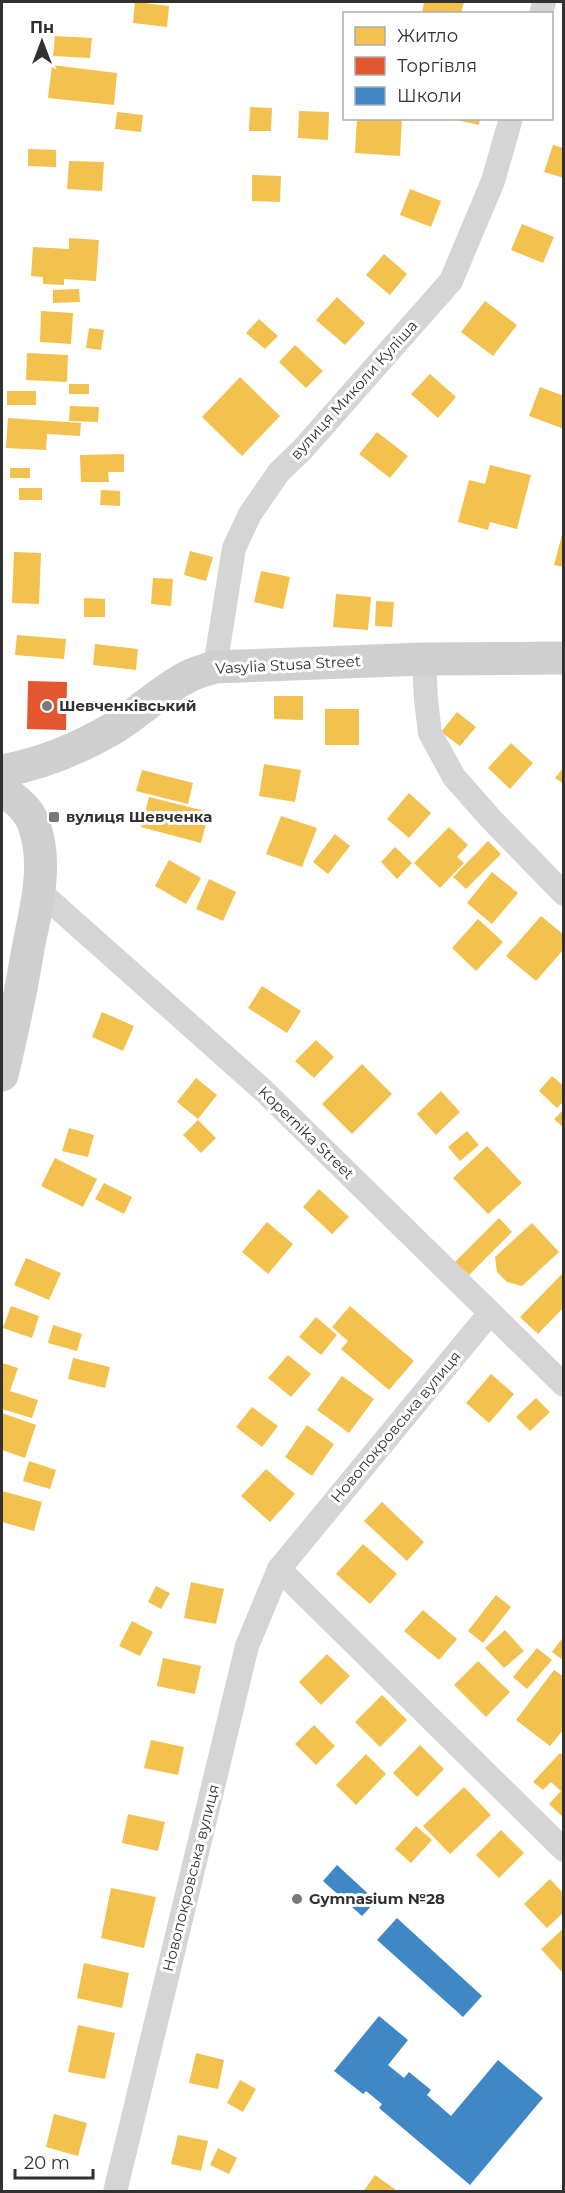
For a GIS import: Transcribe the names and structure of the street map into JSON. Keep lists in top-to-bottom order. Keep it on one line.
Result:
{"streets":{"main road":["Vasylia Stusa Street"],"street":["вулиця Миколи Куліша","Kopernika Street","Новопокровська вулиця"]},"crossings":[["вулиця Миколи Куліша","Vasylia Stusa Street"],["Kopernika Street","Новопокровська вулиця"]],"places":{"other":["Шевченківський","Gymnasium №28"],"transit":["вулиця Шевченка"]},"legend":["Житло","Торгівля","Школи"],"scale_bar":"20 m","north":"top"}
